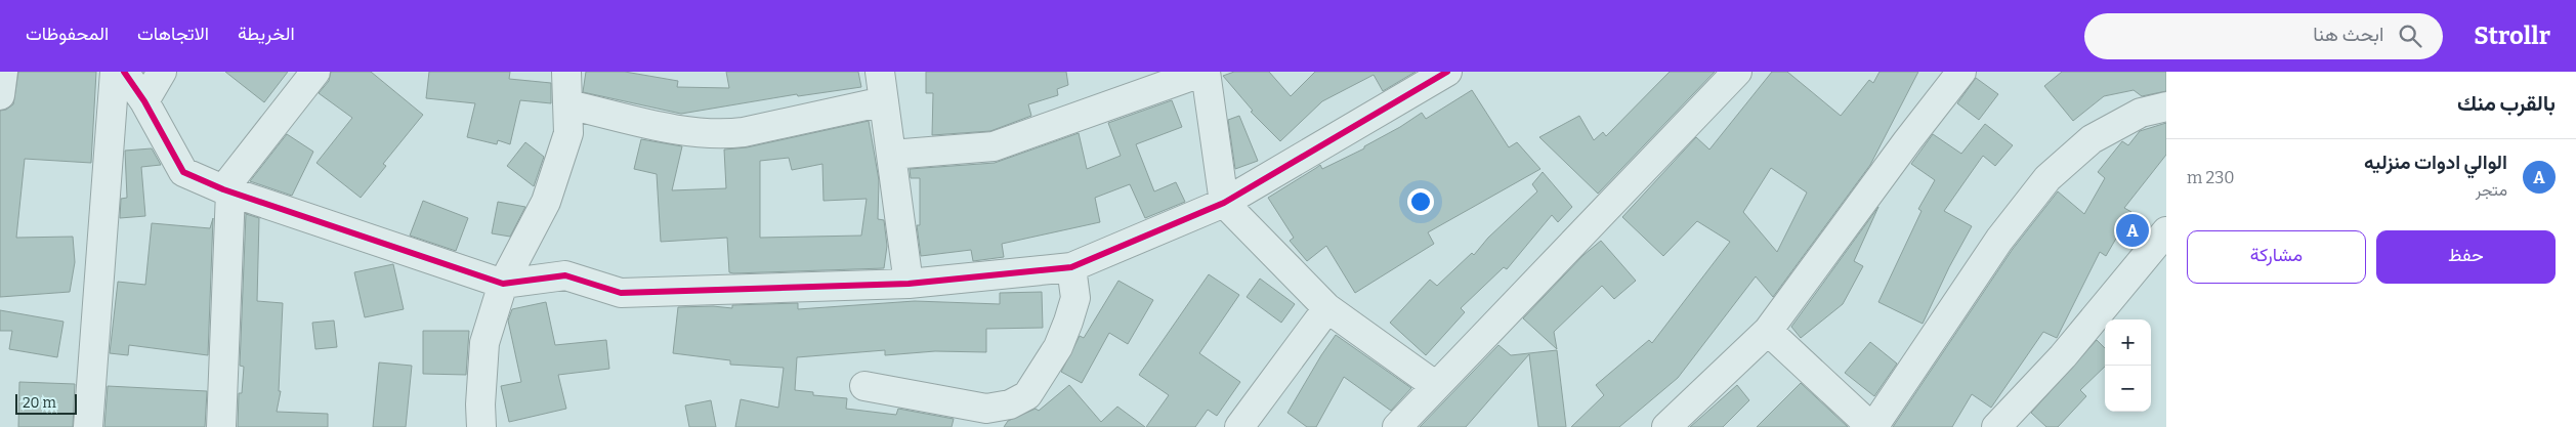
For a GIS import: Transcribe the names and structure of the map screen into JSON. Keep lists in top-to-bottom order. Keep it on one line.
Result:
{"scale_bar":"20 m","page":{"header":"Strollr","search":"ابحث هنا","nav":["الخريطة","الاتجاهات","المحفوظات"],"heading":"بالقرب منك","list":[{"mark":"A","name":"الوالي ادوات منزليه","note":"متجر","value":"230 m"}],"pins":"A","buttons":["حفظ","مشاركة"],"map_buttons":["+","−"],"scale":"20 m"}}
